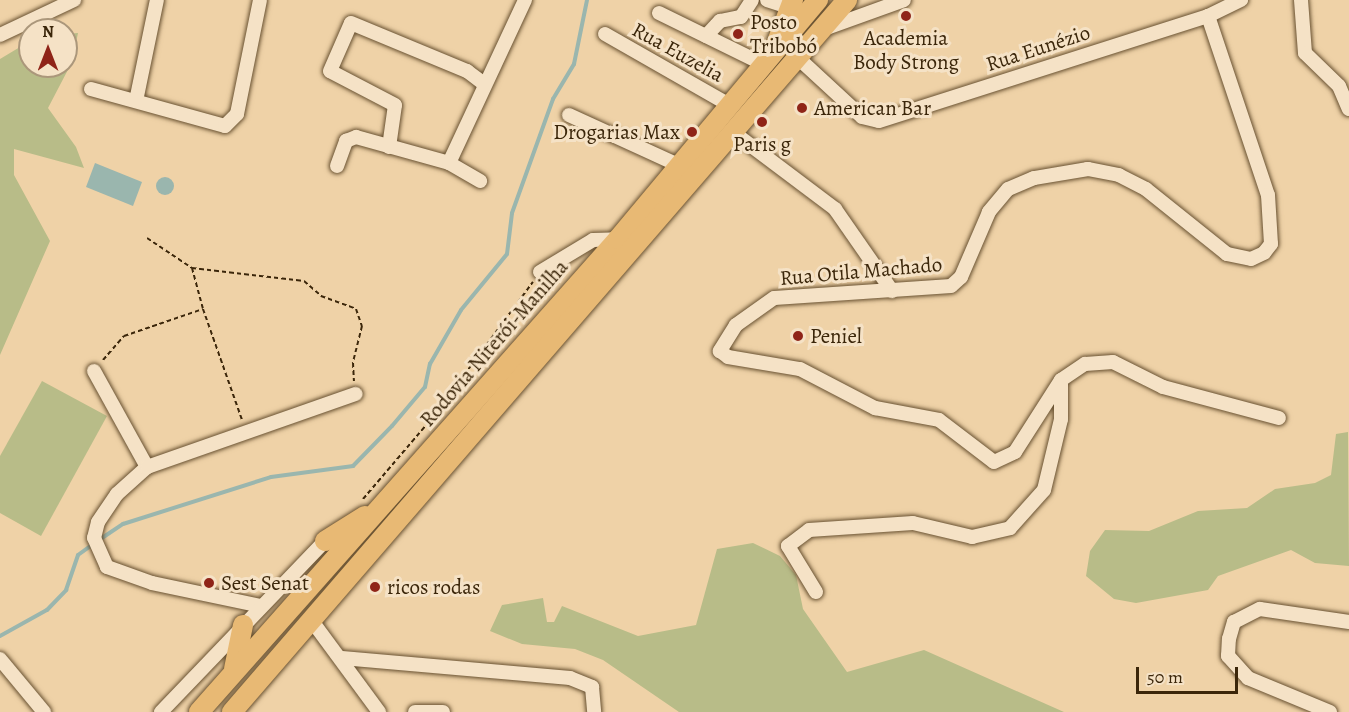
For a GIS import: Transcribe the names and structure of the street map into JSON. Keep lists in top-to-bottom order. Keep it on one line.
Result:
{"streets":{"highway":["Rodovia Niterói-Manilha"],"street":["Rua Eunézio","Rua Euzelia","Rua Otila Machado"]},"crossings":[["Rua Eunézio","Rua Otila Machado"],["Rua Eunézio","Rodovia Niterói-Manilha"],["Rua Euzelia","Rodovia Niterói-Manilha"]],"places":["Academia Body Strong","Posto Tribobó","American Bar","Paris g","Drogarias Max","Peniel","Sest Senat","ricos rodas"],"scale_bar":"50 m","north":"top"}
